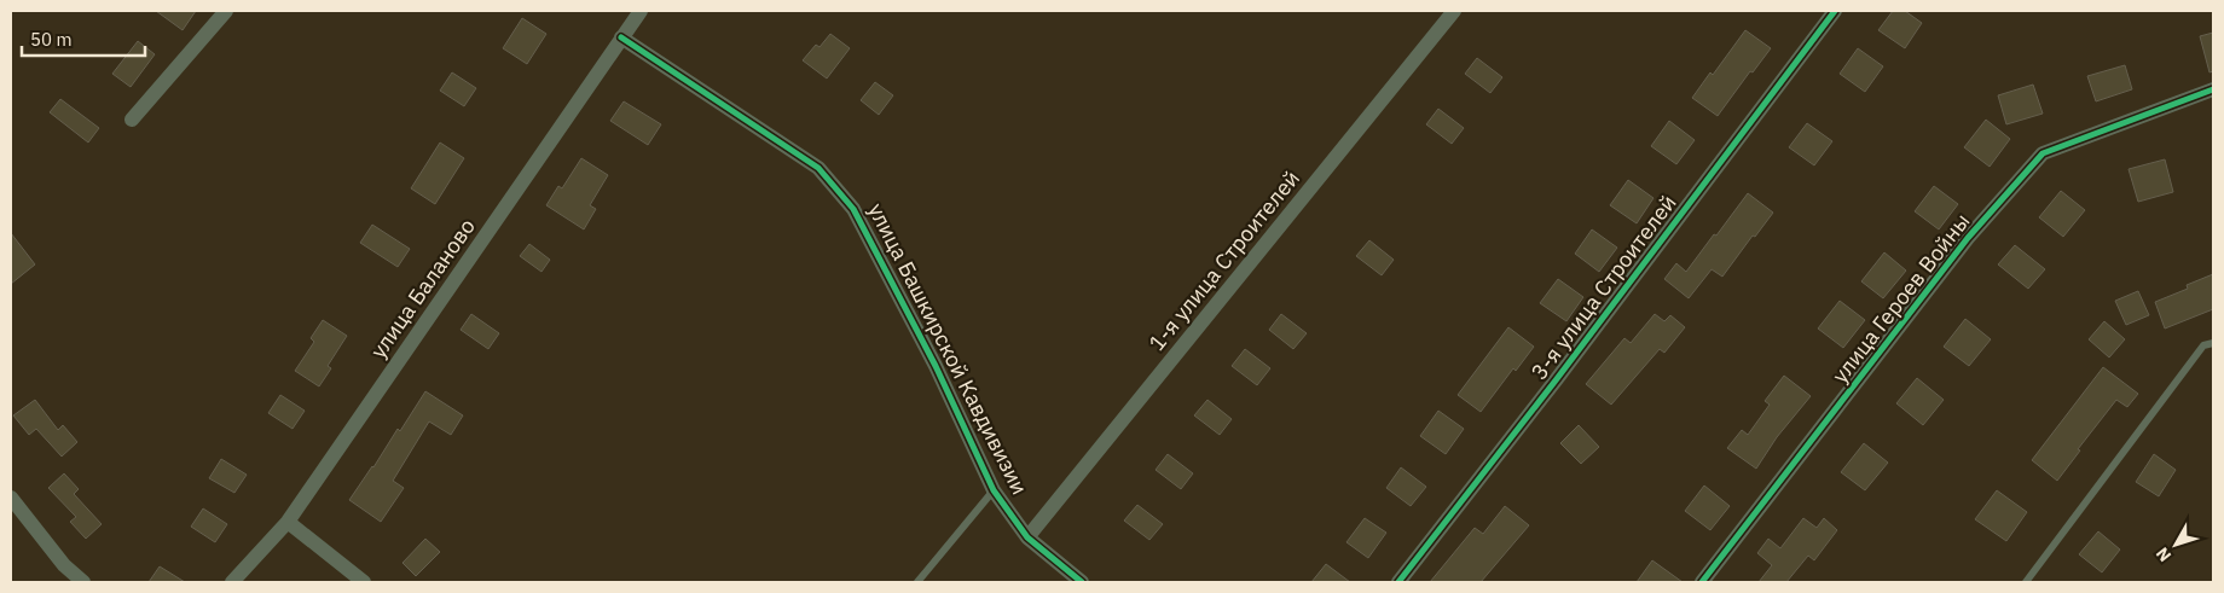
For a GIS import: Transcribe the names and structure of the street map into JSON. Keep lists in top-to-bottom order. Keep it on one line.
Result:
{"streets":{"street":["1-я улица Строителей","3-я улица Строителей","улица Баланово","улица Героев Войны","улица Башкирской Кавдивизии"]},"crossings":[["1-я улица Строителей","улица Башкирской Кавдивизии"],["улица Баланово","улица Башкирской Кавдивизии"]],"scale_bar":"50 m","north":"bottom left"}
